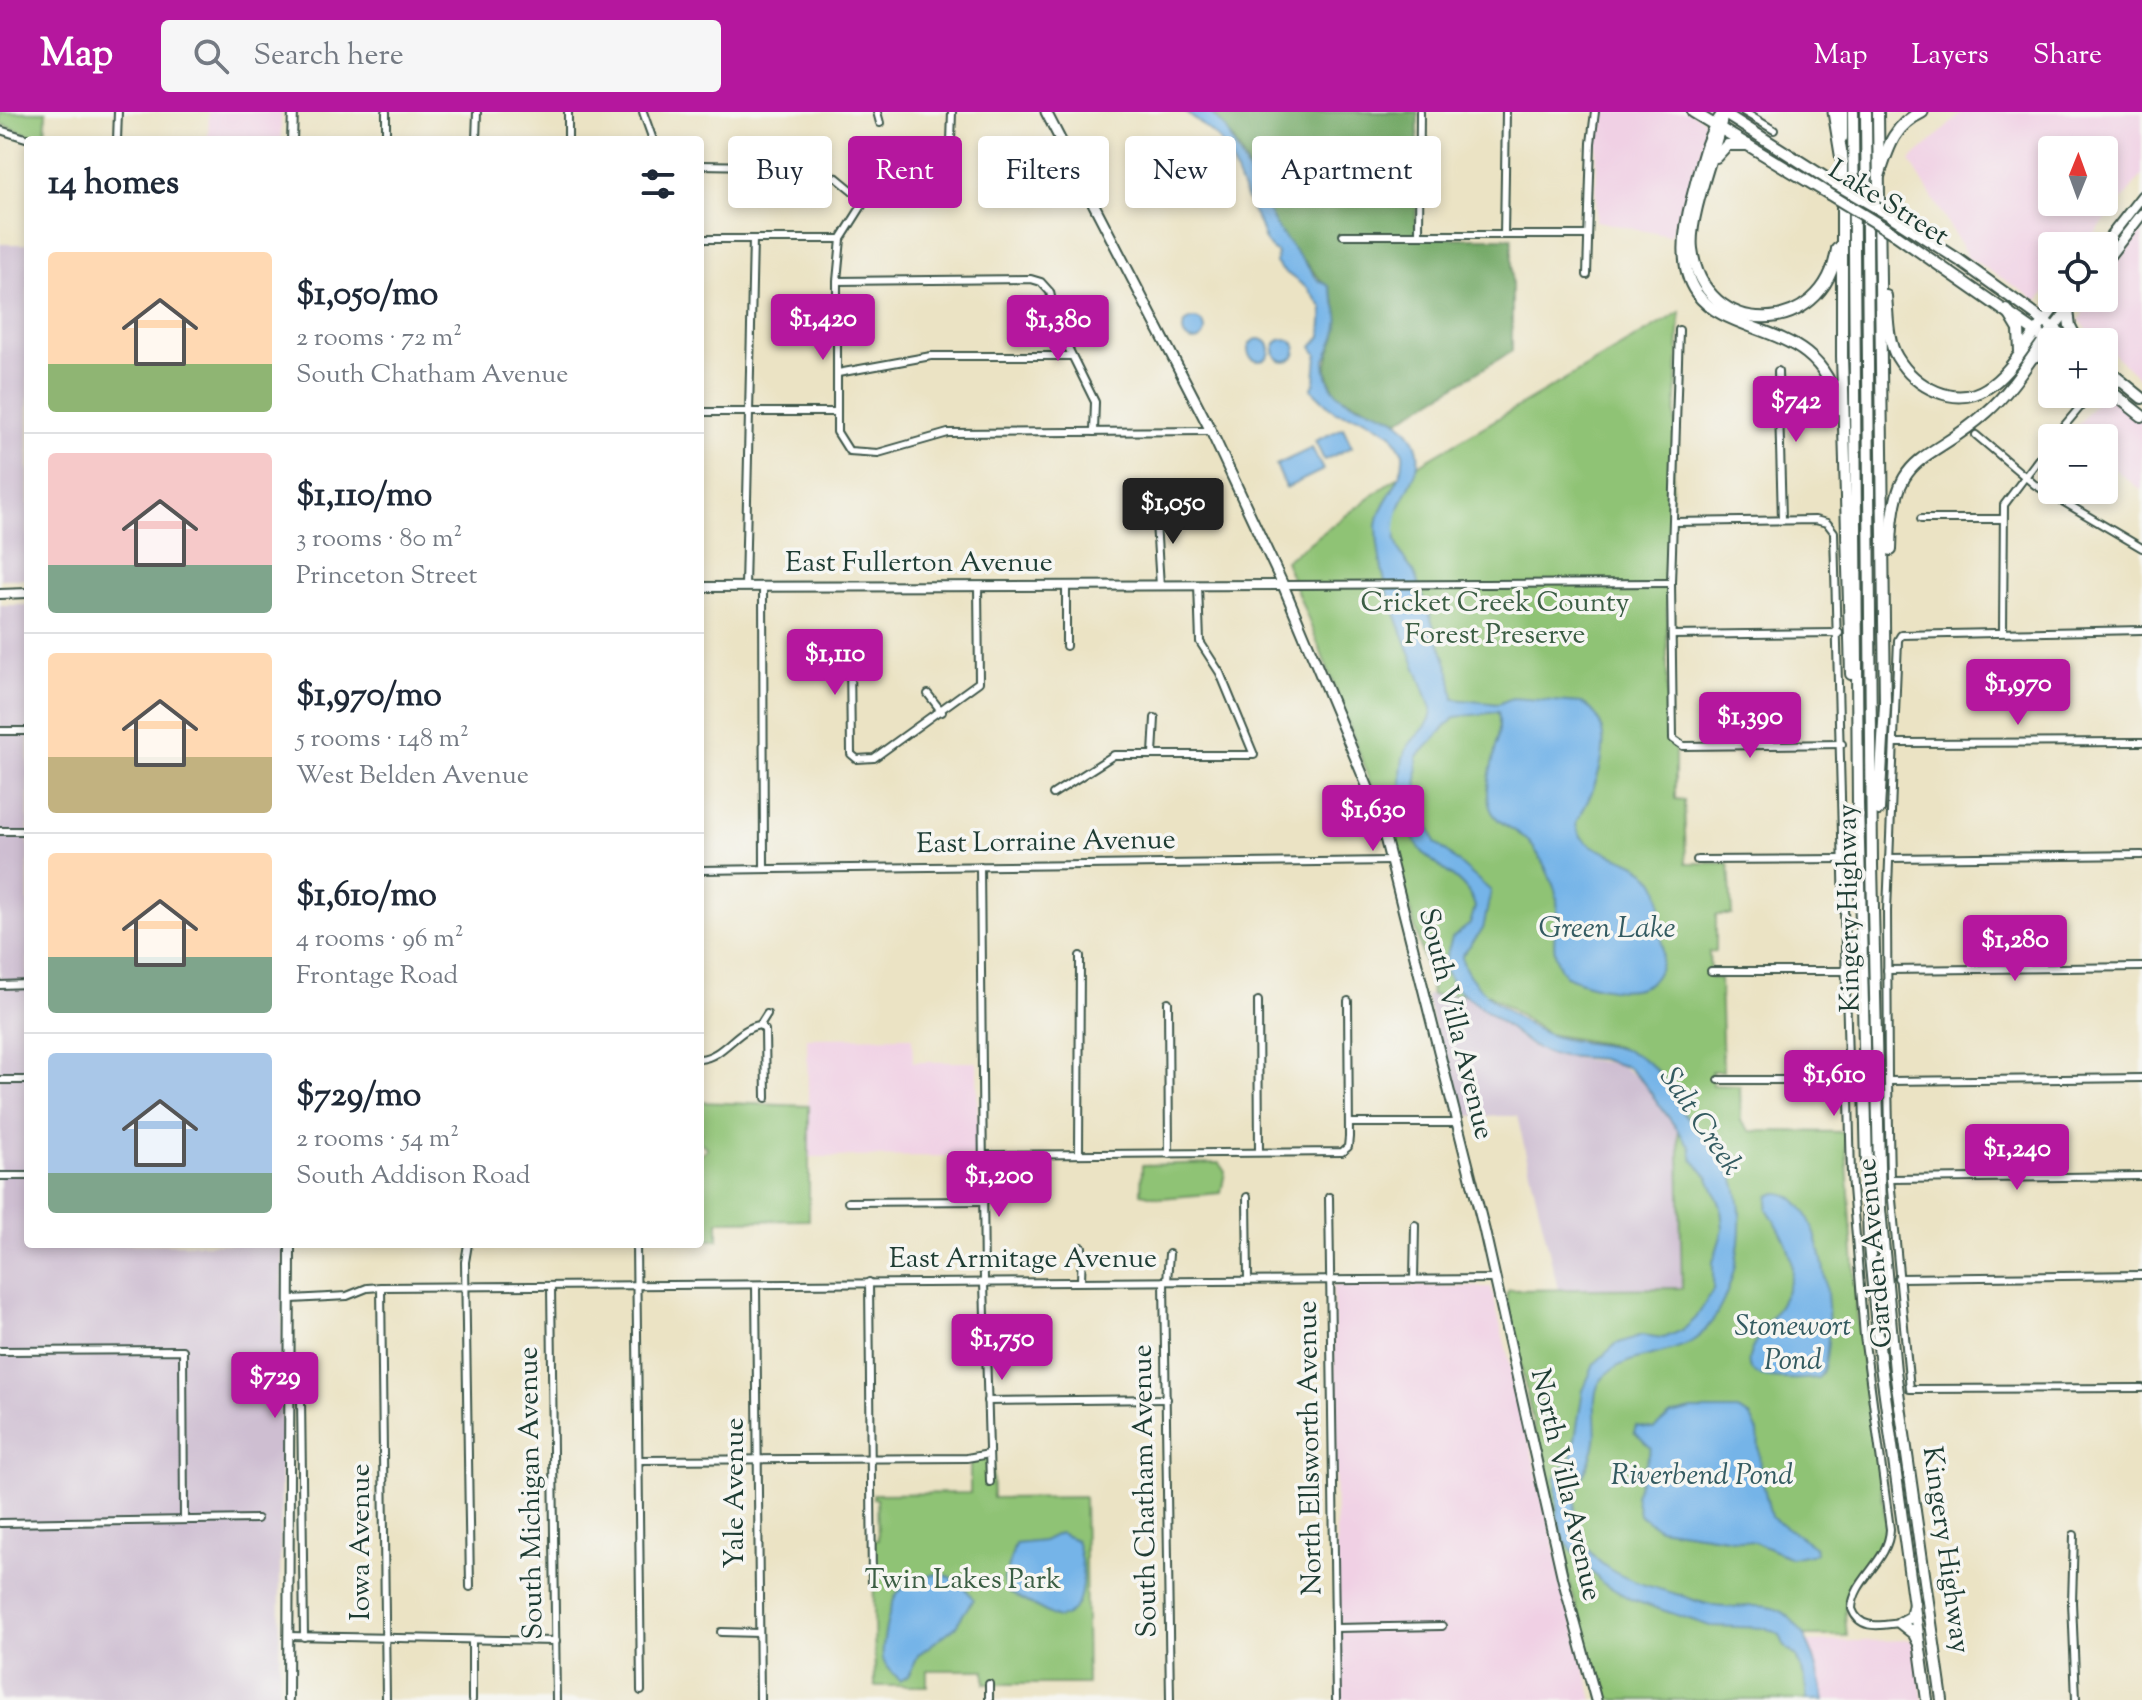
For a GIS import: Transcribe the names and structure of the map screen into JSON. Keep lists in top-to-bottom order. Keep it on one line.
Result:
{"streets":{"main road":["Lake Street","Kingery Highway","South Villa Avenue","North Villa Avenue"],"street":["East Fullerton Avenue","East Lorraine Avenue","Garden Avenue","East Armitage Avenue","North Ellsworth Avenue","South Chatham Avenue","South Michigan Avenue","Yale Avenue","Iowa Avenue"]},"crossings":[["East Fullerton Avenue","South Villa Avenue"],["East Lorraine Avenue","South Villa Avenue"],["South Villa Avenue","East Armitage Avenue"],["South Villa Avenue","North Villa Avenue"],["East Armitage Avenue","North Ellsworth Avenue"],["East Armitage Avenue","North Villa Avenue"],["East Armitage Avenue","South Chatham Avenue"],["East Armitage Avenue","South Michigan Avenue"],["East Armitage Avenue","Yale Avenue"],["East Armitage Avenue","Iowa Avenue"]],"water":["Green Lake","Salt Creek","Stonewort Pond","Riverbend Pond"],"parks":["Cricket Creek County Forest Preserve","Twin Lakes Park"],"north":"top","page":{"header":"Map","search":"Search here","nav":["Map","Layers","Share"],"map_buttons":["+","−"],"chip":["Buy","Rent","Filters","New","Apartment"],"heading":"14 homes","list":[{"name":"$1,050/mo","note":"2 rooms · 72 m² · South Chatham Avenue"},{"name":"$1,110/mo","note":"3 rooms · 80 m² · Princeton Street"},{"name":"$1,970/mo","note":"5 rooms · 148 m² · West Belden Avenue"},{"name":"$1,610/mo","note":"4 rooms · 96 m² · Frontage Road"},{"name":"$729/mo","note":"2 rooms · 54 m² · South Addison Road"}],"price":["$1,420","$1,380","$742","$1,050","$1,110","$1,970","$1,390","$1,630","$1,280","$1,610","$1,240","$1,200","$1,750","$729"]}}
